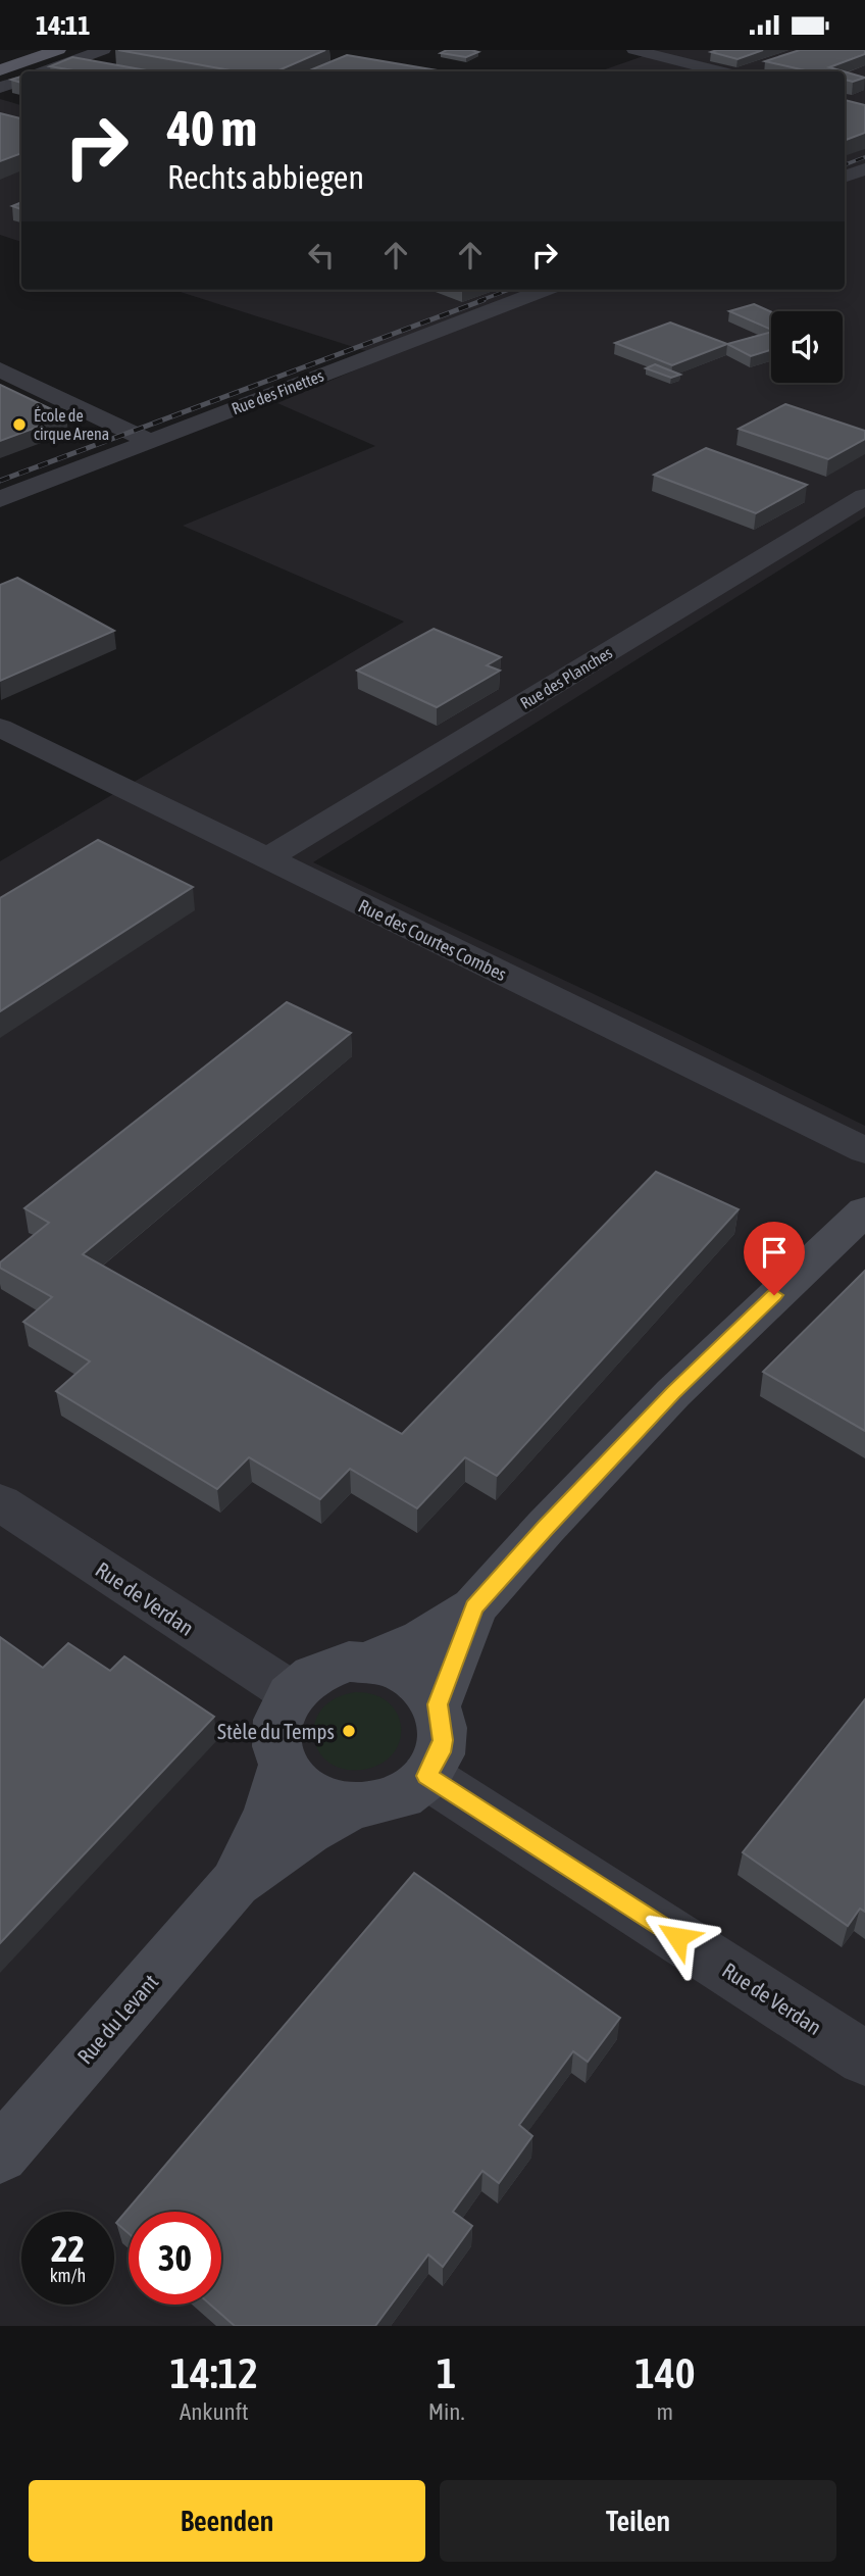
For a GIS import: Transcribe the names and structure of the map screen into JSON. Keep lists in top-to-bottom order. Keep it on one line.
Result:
{"streets":{"street":["Rue des Finettes","Rue des Planches","Rue des Courtes Combes","Rue de Verdan","Rue du Levant"]},"crossings":[["Rue des Planches","Rue des Courtes Combes"],["Rue de Verdan","Rue du Levant"]],"places":["École de cirque Arena","Stèle du Temps"],"page":{"status":"14:11","turn":["40 m","Rechts abbiegen"],"speed":"22 km/h","limit":"30","eta":["14:12","Ankunft","1","Min.","140","m"],"buttons":["Beenden","Teilen"]}}
